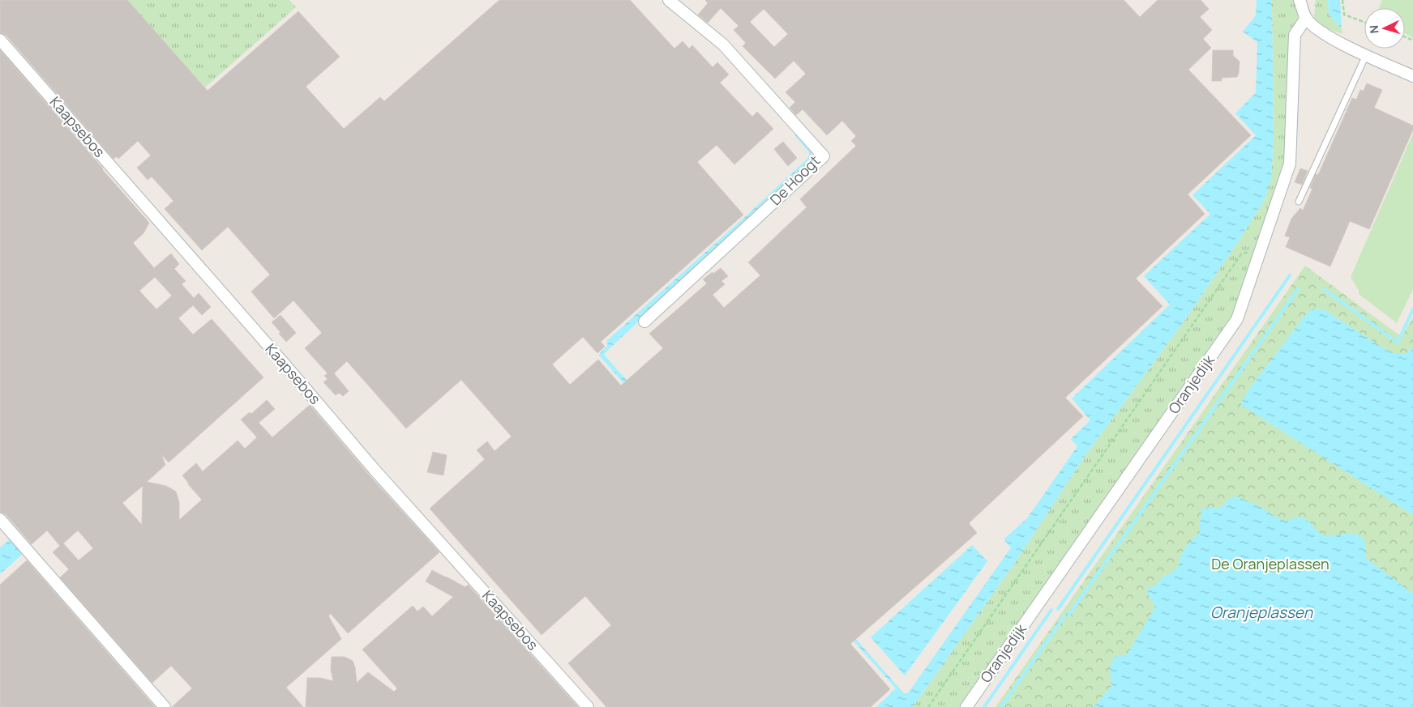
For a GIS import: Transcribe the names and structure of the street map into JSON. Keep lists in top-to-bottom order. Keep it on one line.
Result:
{"streets":{"street":["Kaapsebos","De Hoogt","Oranjedijk"]},"water":["Oranjeplassen"],"parks":["De Oranjeplassen"],"north":"left"}
